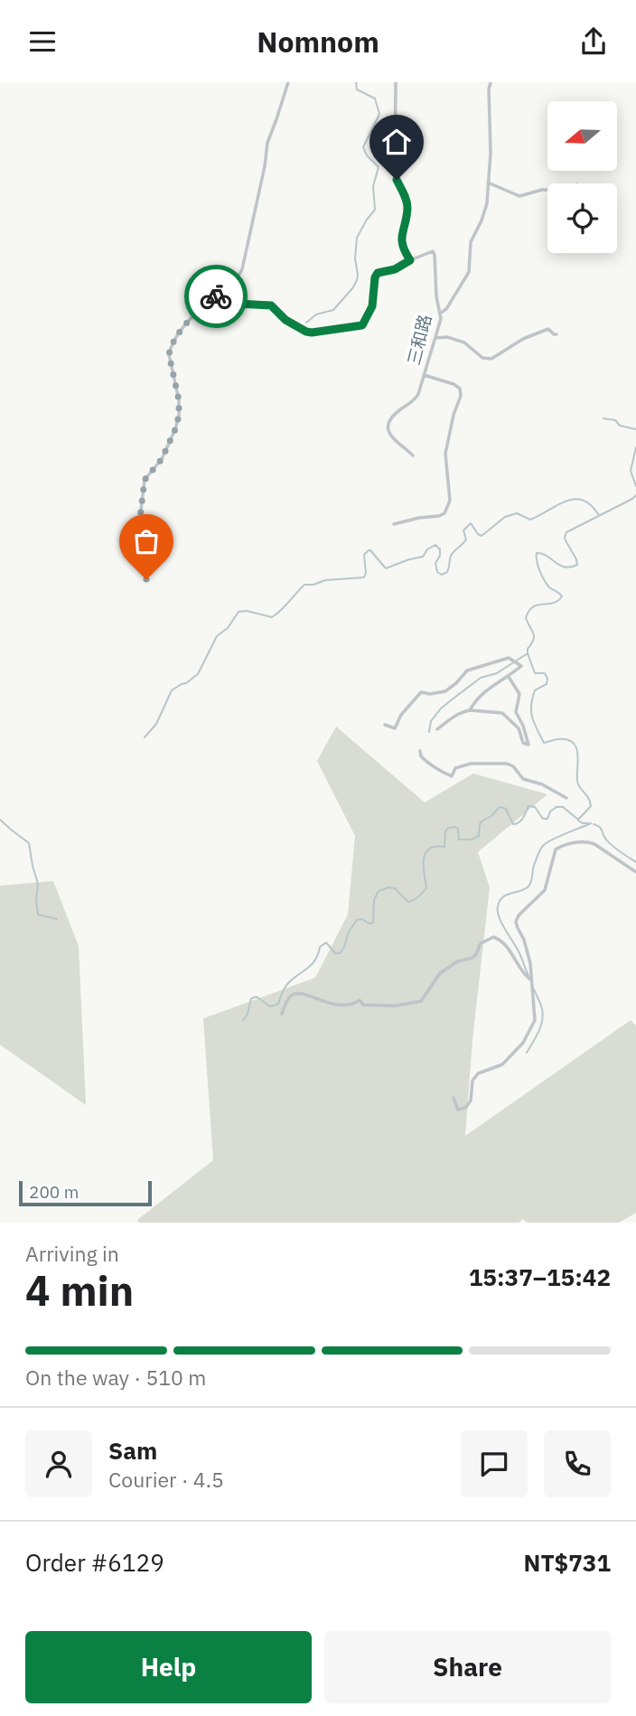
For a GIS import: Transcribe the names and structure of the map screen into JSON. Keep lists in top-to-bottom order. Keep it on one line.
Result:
{"streets":{"street":["三和路"]},"scale_bar":"200 m","north":"left","page":{"header":"Nomnom","scale":"200 m","heading":["4 min","Arriving in","15:37–15:42"],"panel":["Sam","Courier · 4.5","Order #6129","NT$731"],"bar":"On the way · 510 m","buttons":["Help","Share"]}}
